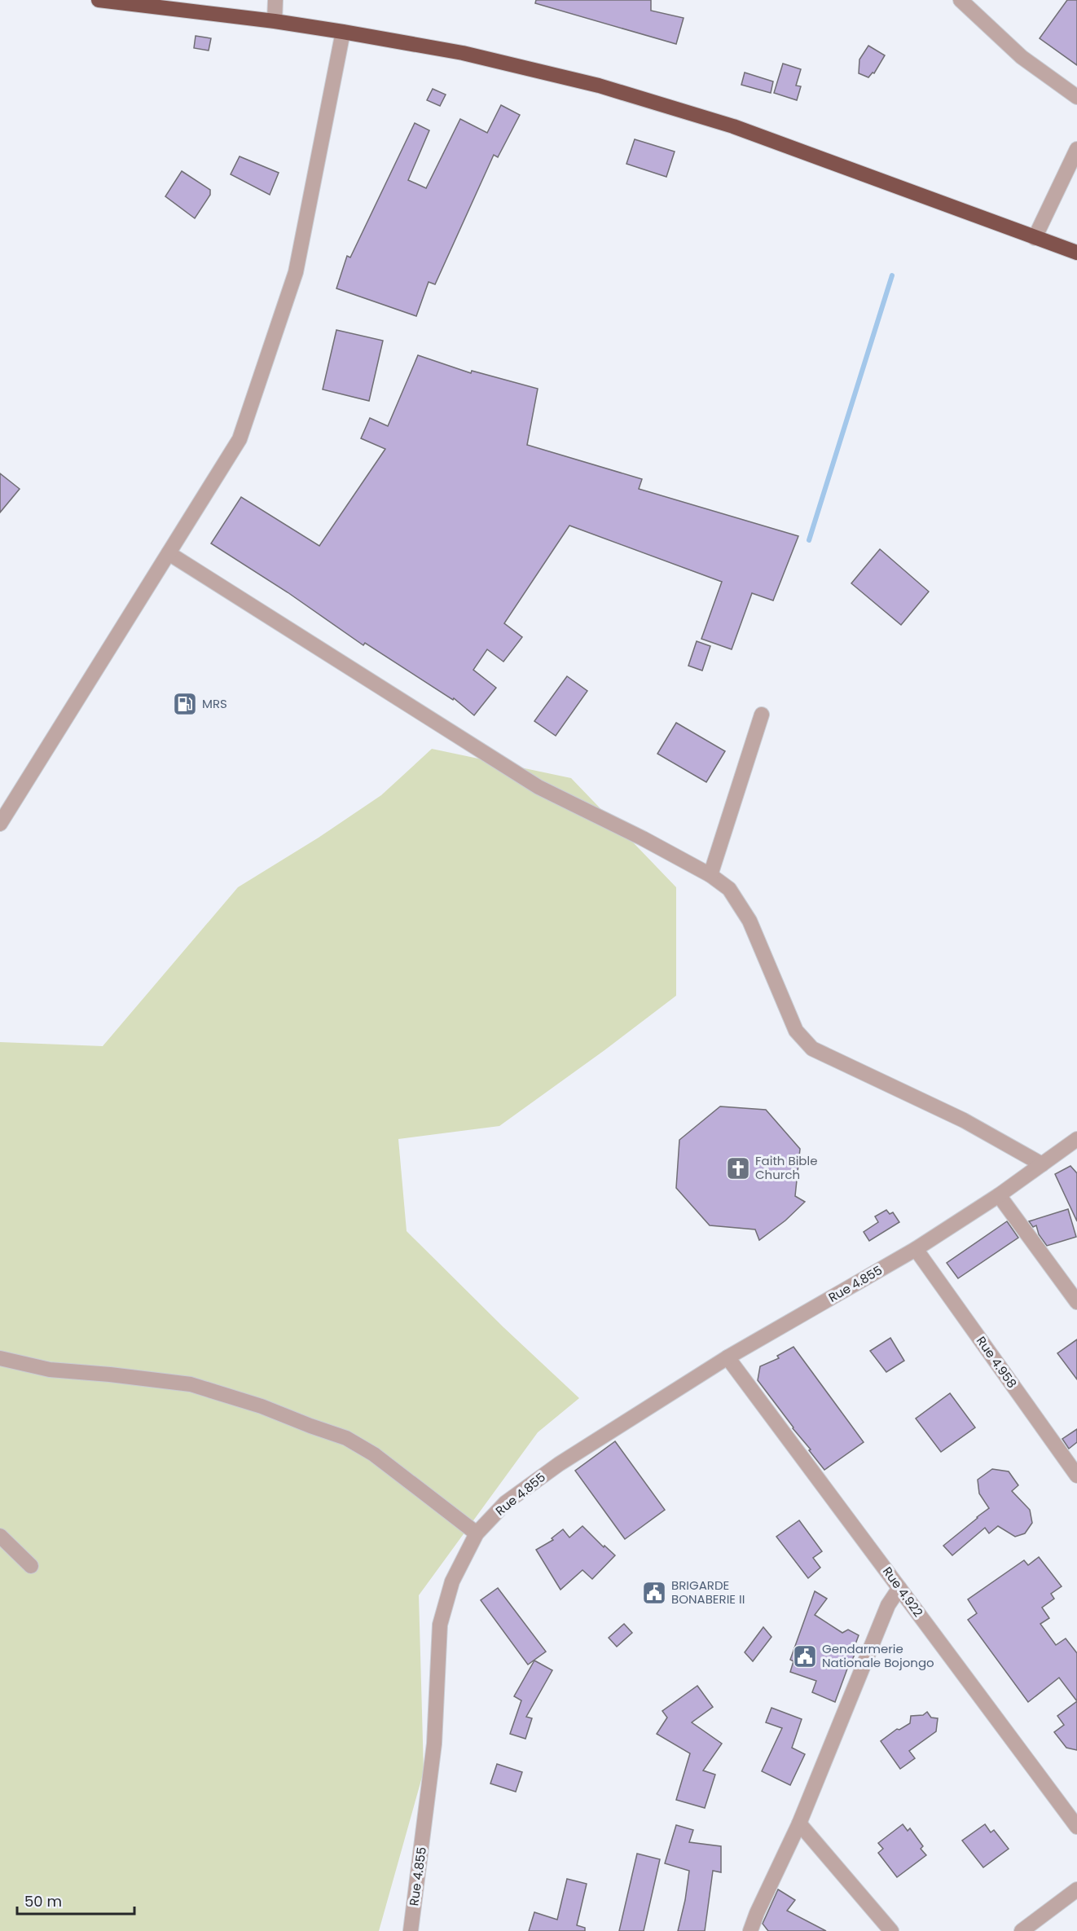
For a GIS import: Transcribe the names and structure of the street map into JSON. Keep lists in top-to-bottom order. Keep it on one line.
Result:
{"streets":{"street":["Rue 4.855","Rue 4.958","Rue 4.922"]},"crossings":[["Rue 4.855","Rue 4.958"],["Rue 4.855","Rue 4.922"]],"places":{"fuel station":["MRS"],"church":["Faith Bible Church"],"public building":["BRIGARDE BONABERIE II","Gendarmerie Nationale Bojongo"]},"scale_bar":"50 m"}
